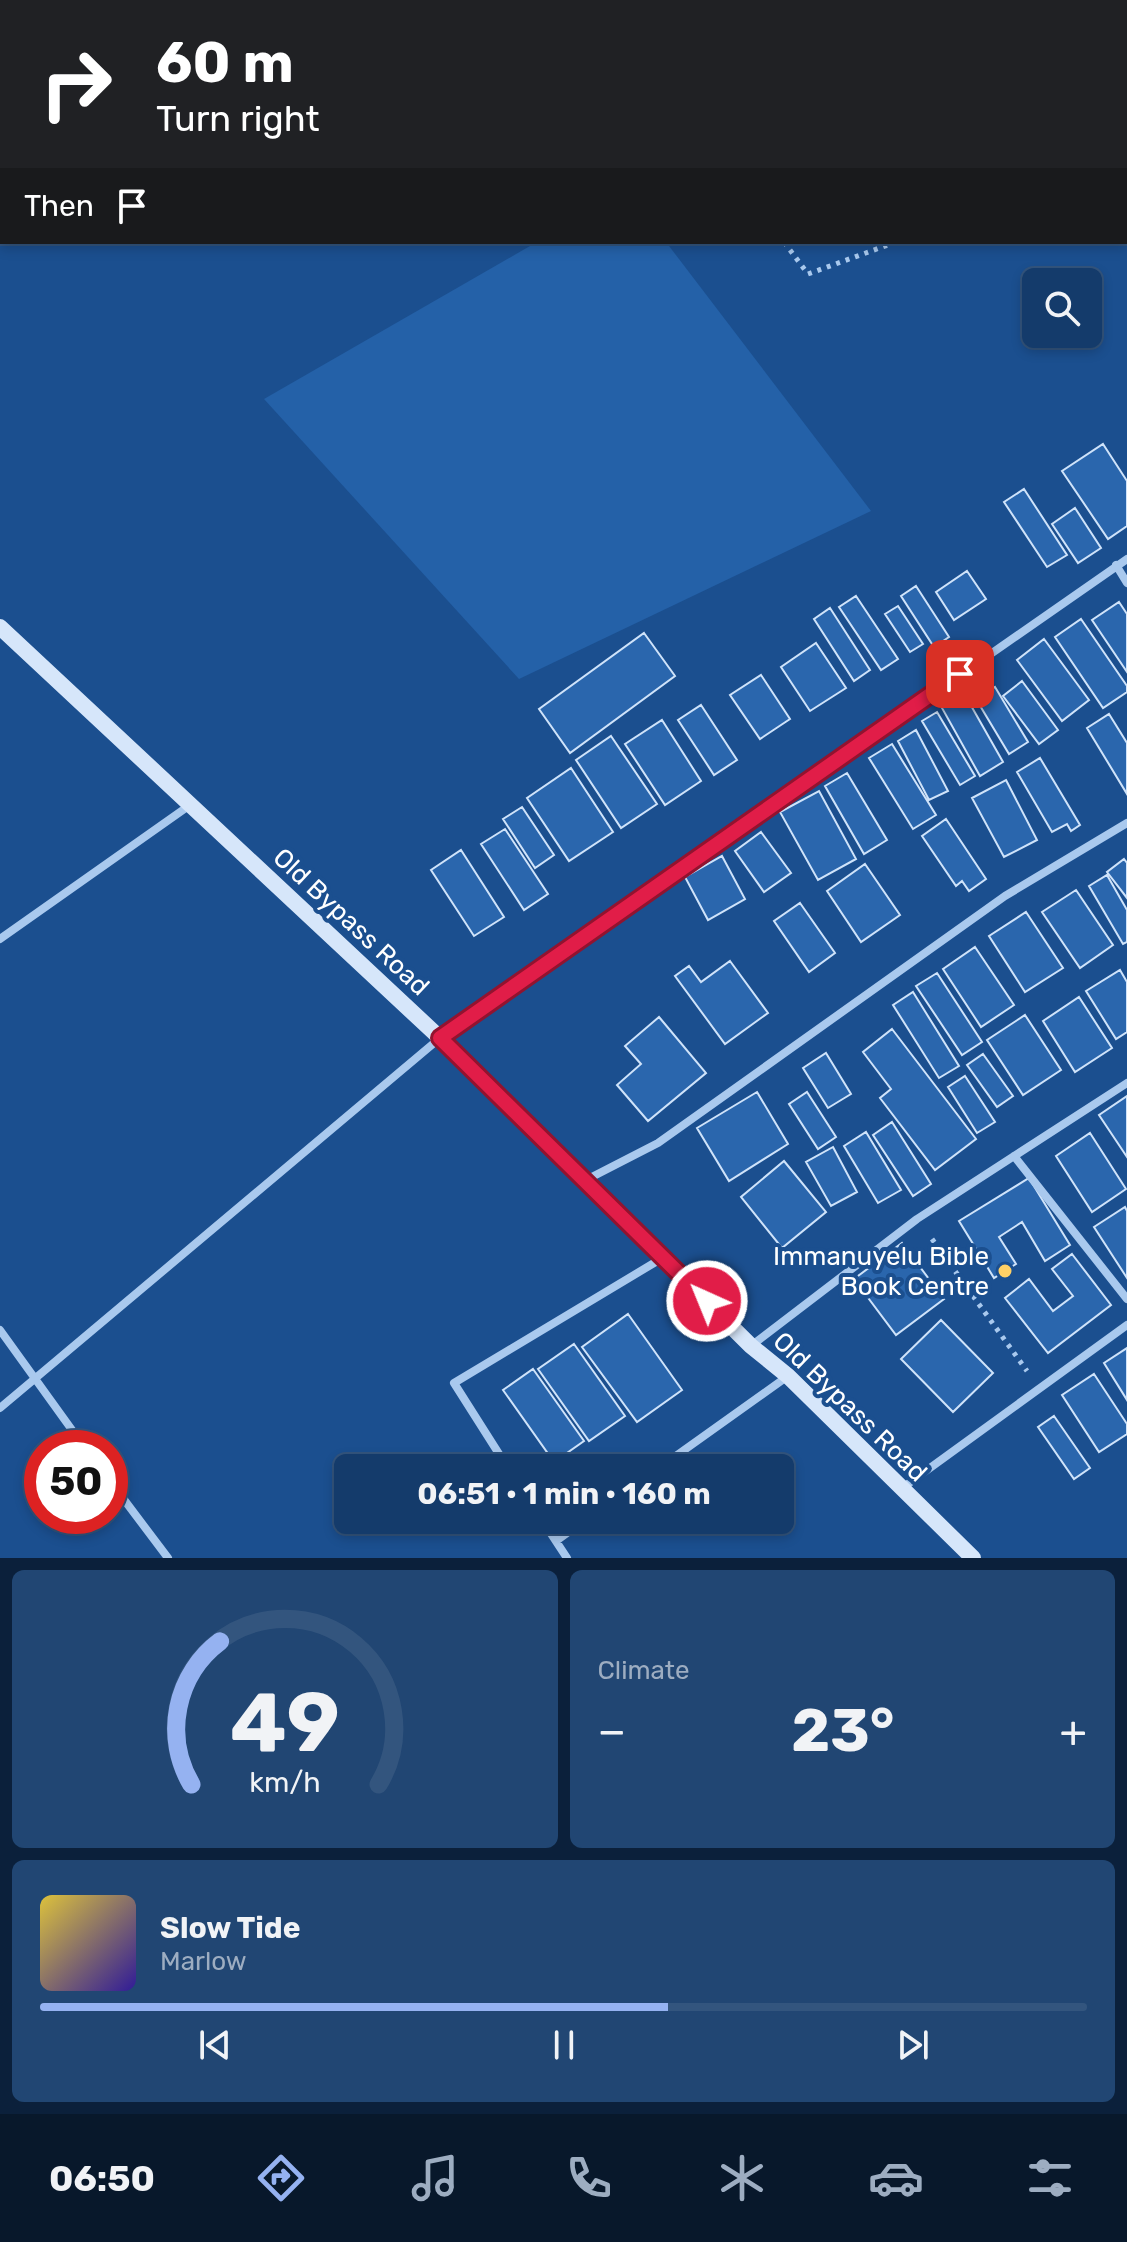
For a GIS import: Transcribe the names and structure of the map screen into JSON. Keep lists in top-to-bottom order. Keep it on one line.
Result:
{"streets":{"main road":["Old Bypass Road"]},"places":["Immanuyelu Bible Book Centre"],"page":{"turn":["60 m","Turn right"],"then":"Then","limit":"50","trip":"06:51 · 1 min · 160 m","tile":"Climate","heat":["−","23°","+"],"song":["Slow Tide","Marlow"],"tabs":"06:50","gauge":["49","km/h"]}}
